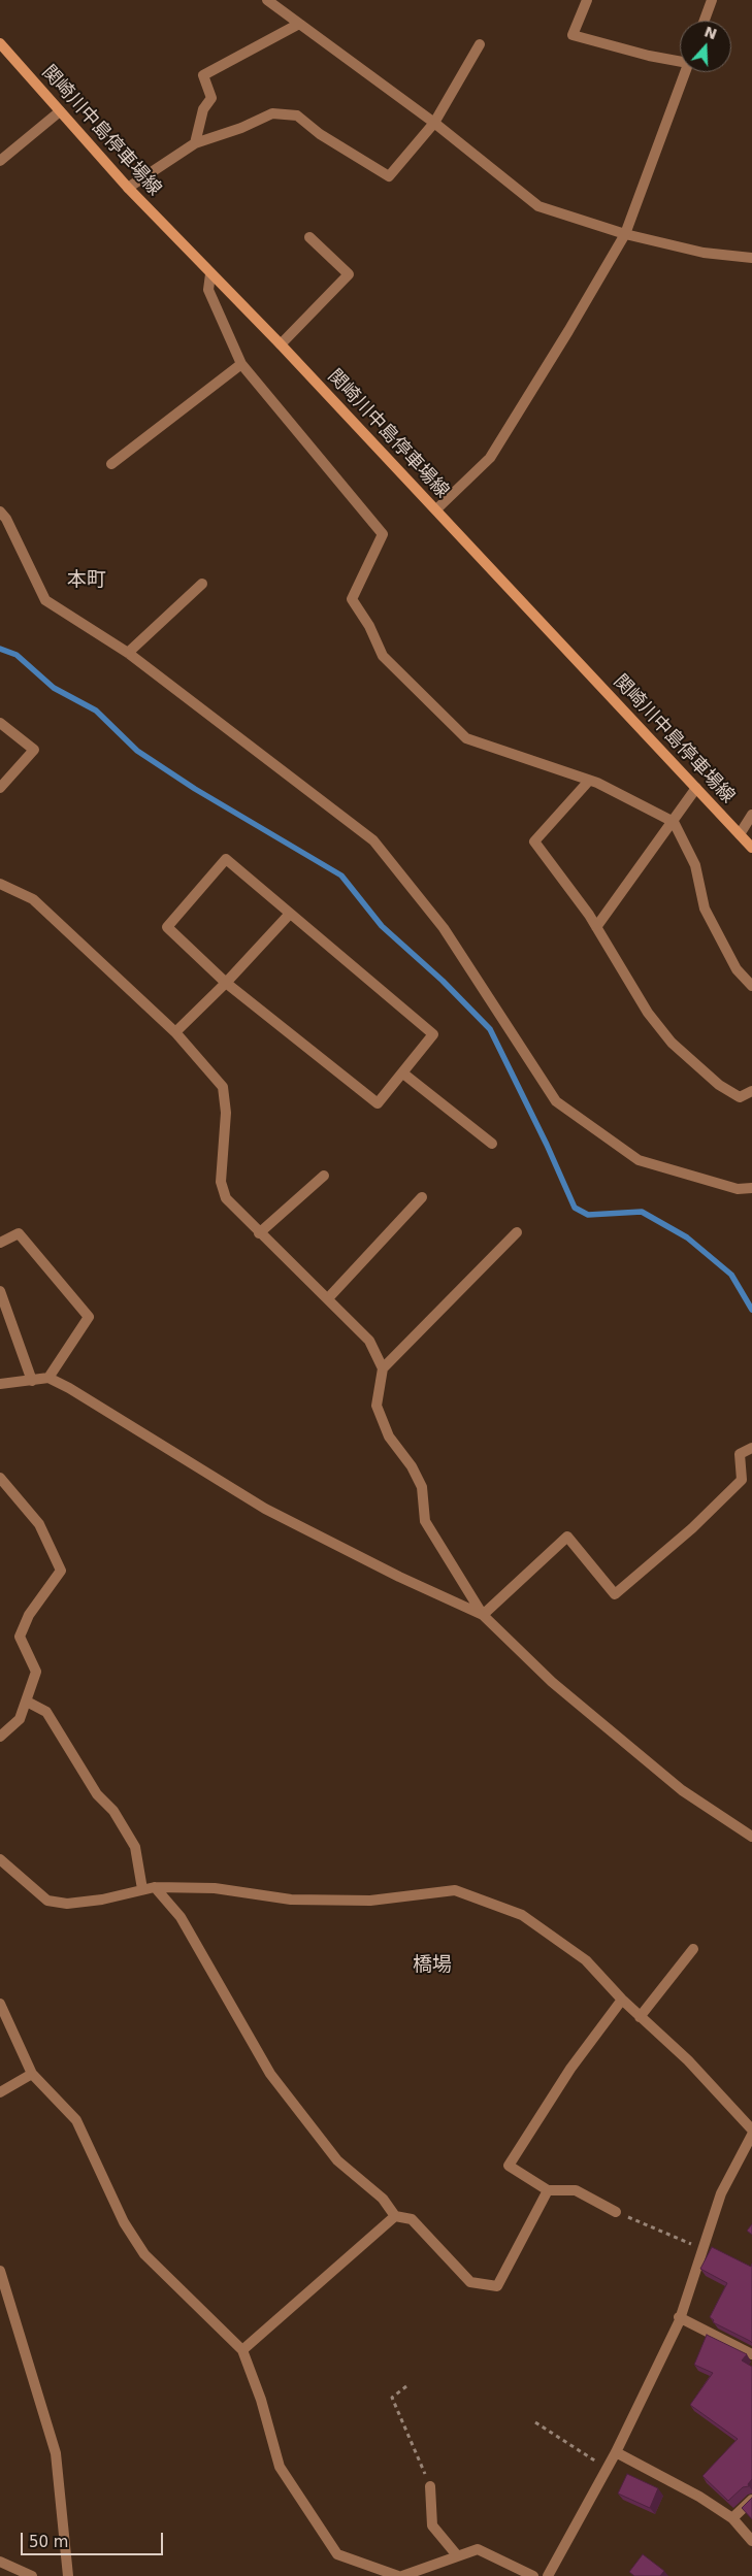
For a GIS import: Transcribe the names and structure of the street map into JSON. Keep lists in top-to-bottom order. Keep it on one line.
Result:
{"streets":{"main road":["関崎川中島停車場線"]},"districts":["本町","橋場"],"scale_bar":"50 m","north":"top"}
